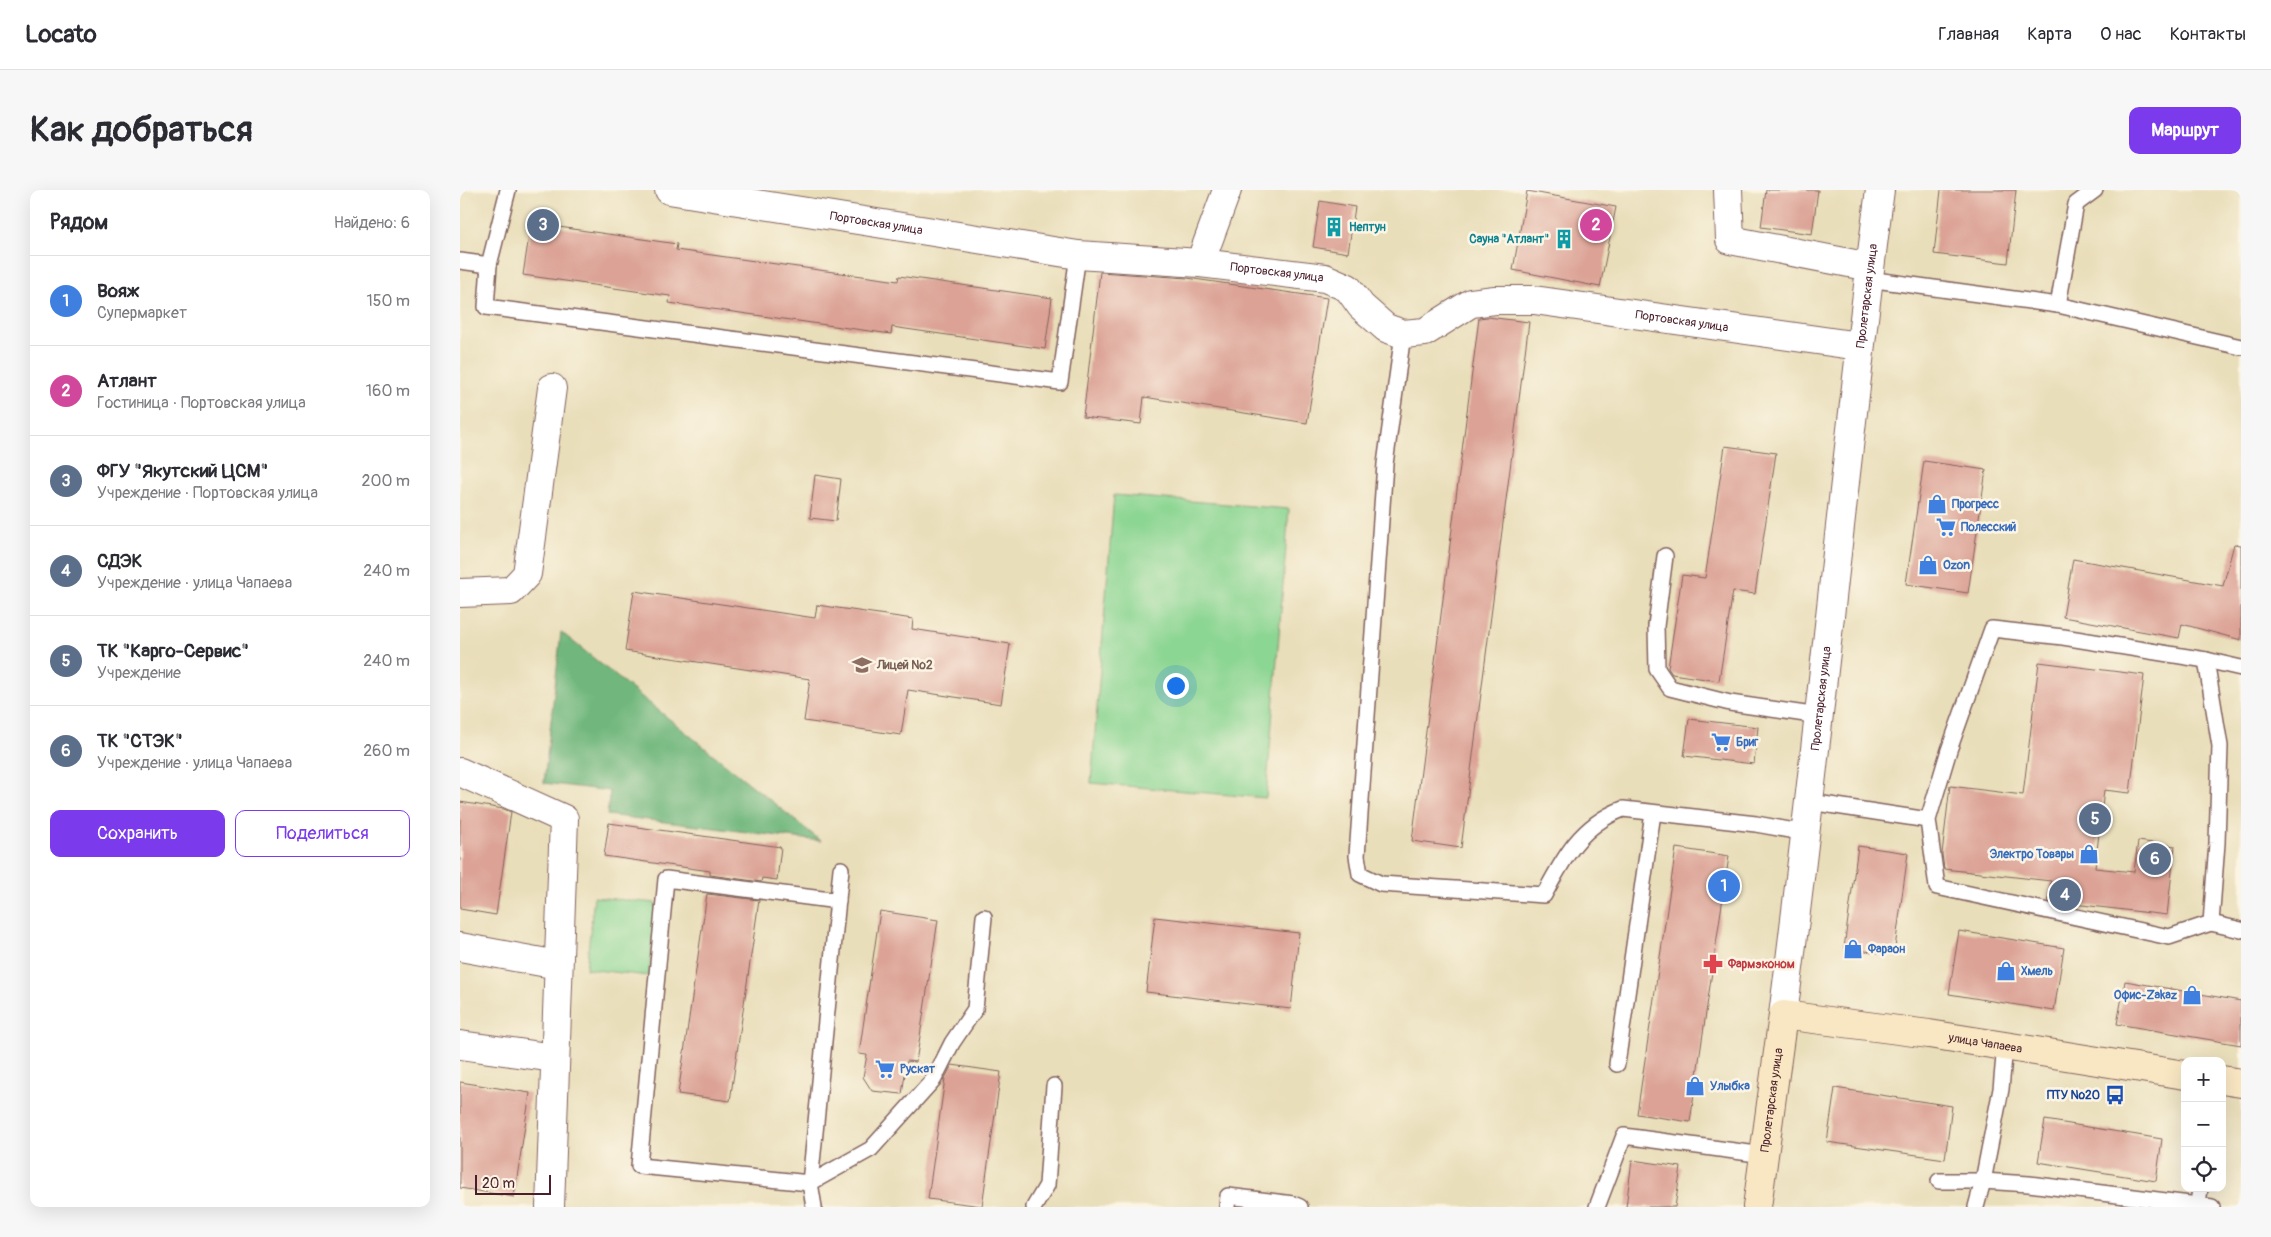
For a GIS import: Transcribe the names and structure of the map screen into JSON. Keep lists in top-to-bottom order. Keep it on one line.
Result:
{"streets":{"main road":["Пролетарская улица","улица Чапаева"],"street":["Портовская улица"]},"crossings":[["Портовская улица","Пролетарская улица"],["Пролетарская улица","улица Чапаева"]],"places":{"building":["Нептун","Сауна \"Атлант\""],"shop":["Прогресс","Ozon","Электро Товары","Фараон","Хмель","Офис-Zakaz","Улыбка"],"supermarket":["Полесский","Бриг","Рускат"],"school or university":["Лицей №2"],"pharmacy":["Фармэконом"],"bus stop":["ПТУ №20"]},"scale_bar":"20 m","page":{"header":"Locato","nav":["Главная","Карта","О нас","Контакты"],"buttons":["Маршрут",["Сохранить","Поделиться"]],"title":"Как добраться","heading":["Рядом","Найдено: 6"],"pins":["2","3","5","6","1","4"],"list":[{"mark":"1","name":"Вояж","note":"Супермаркет","value":"150 m"},{"mark":"2","name":"Атлант","note":"Гостиница · Портовская улица","value":"160 m"},{"mark":"3","name":"ФГУ \"Якутский ЦСМ\"","note":"Учреждение · Портовская улица","value":"200 m"},{"mark":"4","name":"СДЭК","note":"Учреждение · улица Чапаева","value":"240 m"},{"mark":"5","name":"ТК \"Карго-Сервис\"","note":"Учреждение","value":"240 m"},{"mark":"6","name":"ТК \"СТЭК\"","note":"Учреждение · улица Чапаева","value":"260 m"}],"map_buttons":["+","−"],"scale":"20 m"}}
